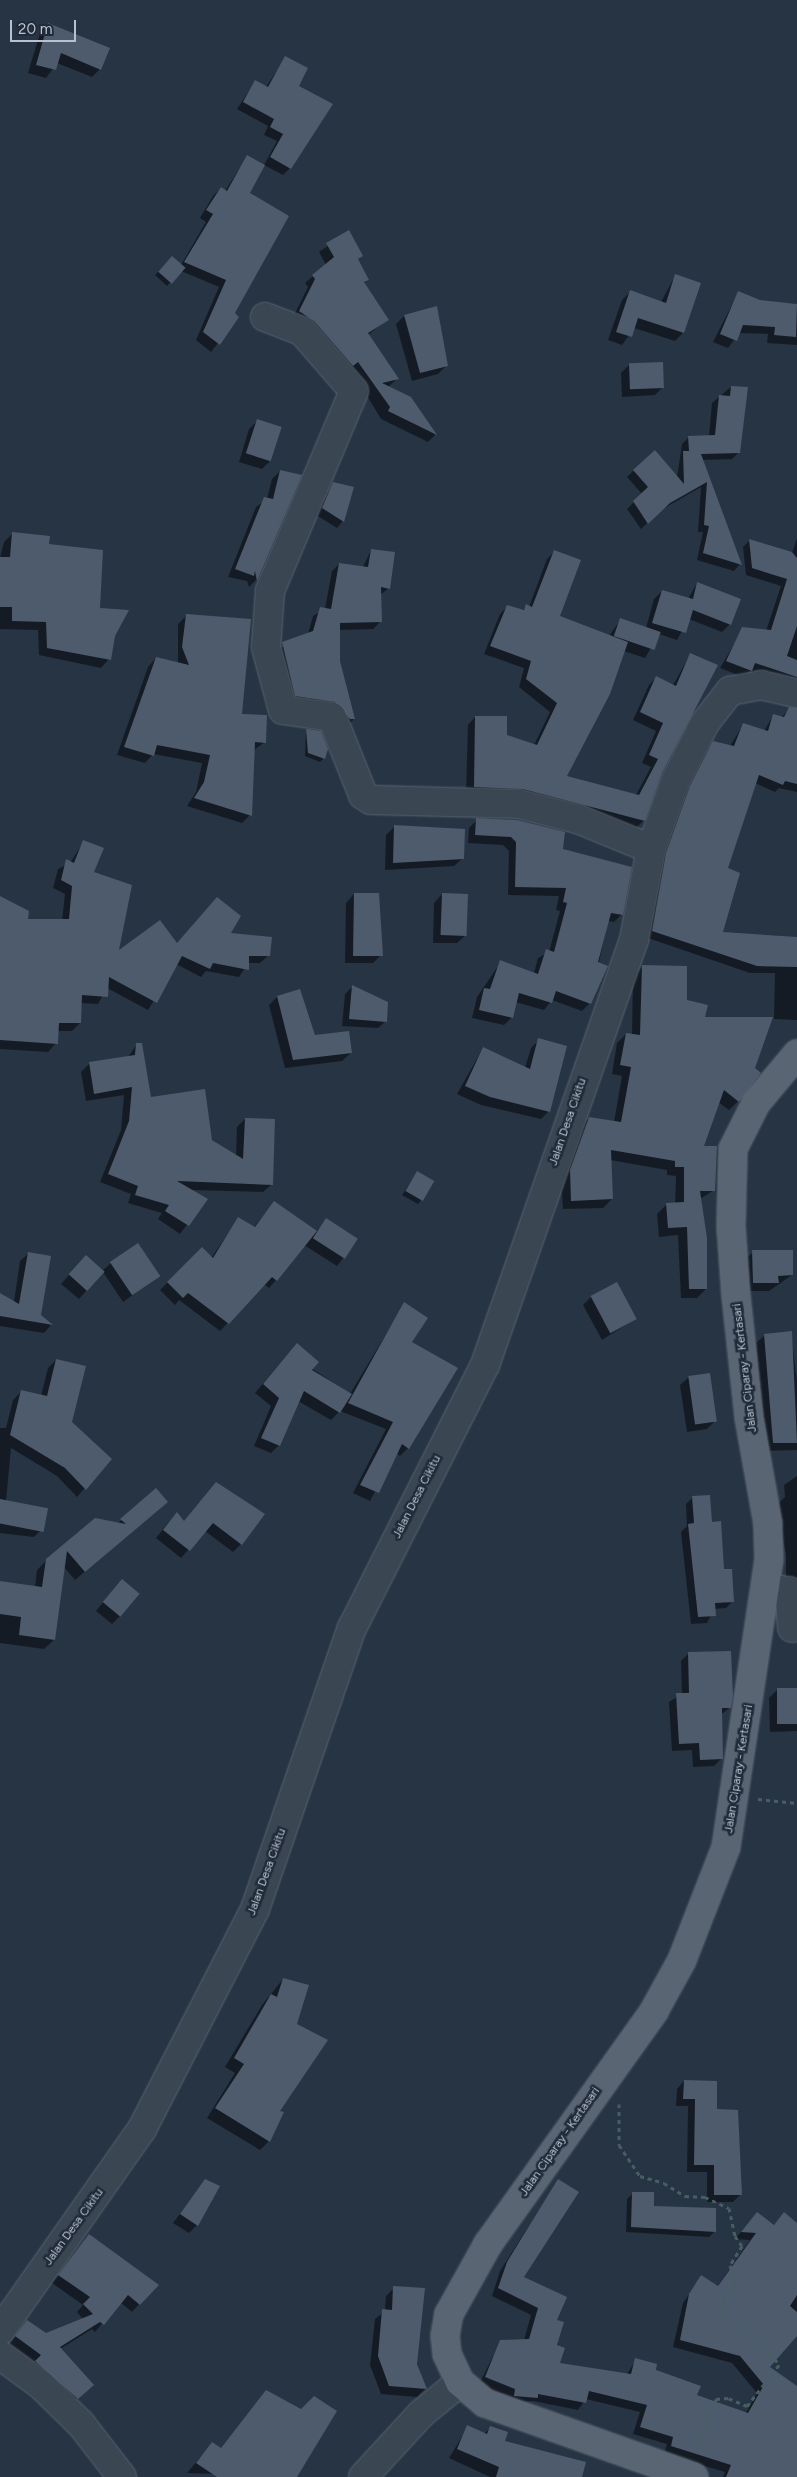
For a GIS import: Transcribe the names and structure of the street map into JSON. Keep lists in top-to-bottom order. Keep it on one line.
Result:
{"streets":{"main road":["Jalan Ciparay - Kertasari"],"street":["Jalan Desa Cikitu"]},"scale_bar":"20 m"}
